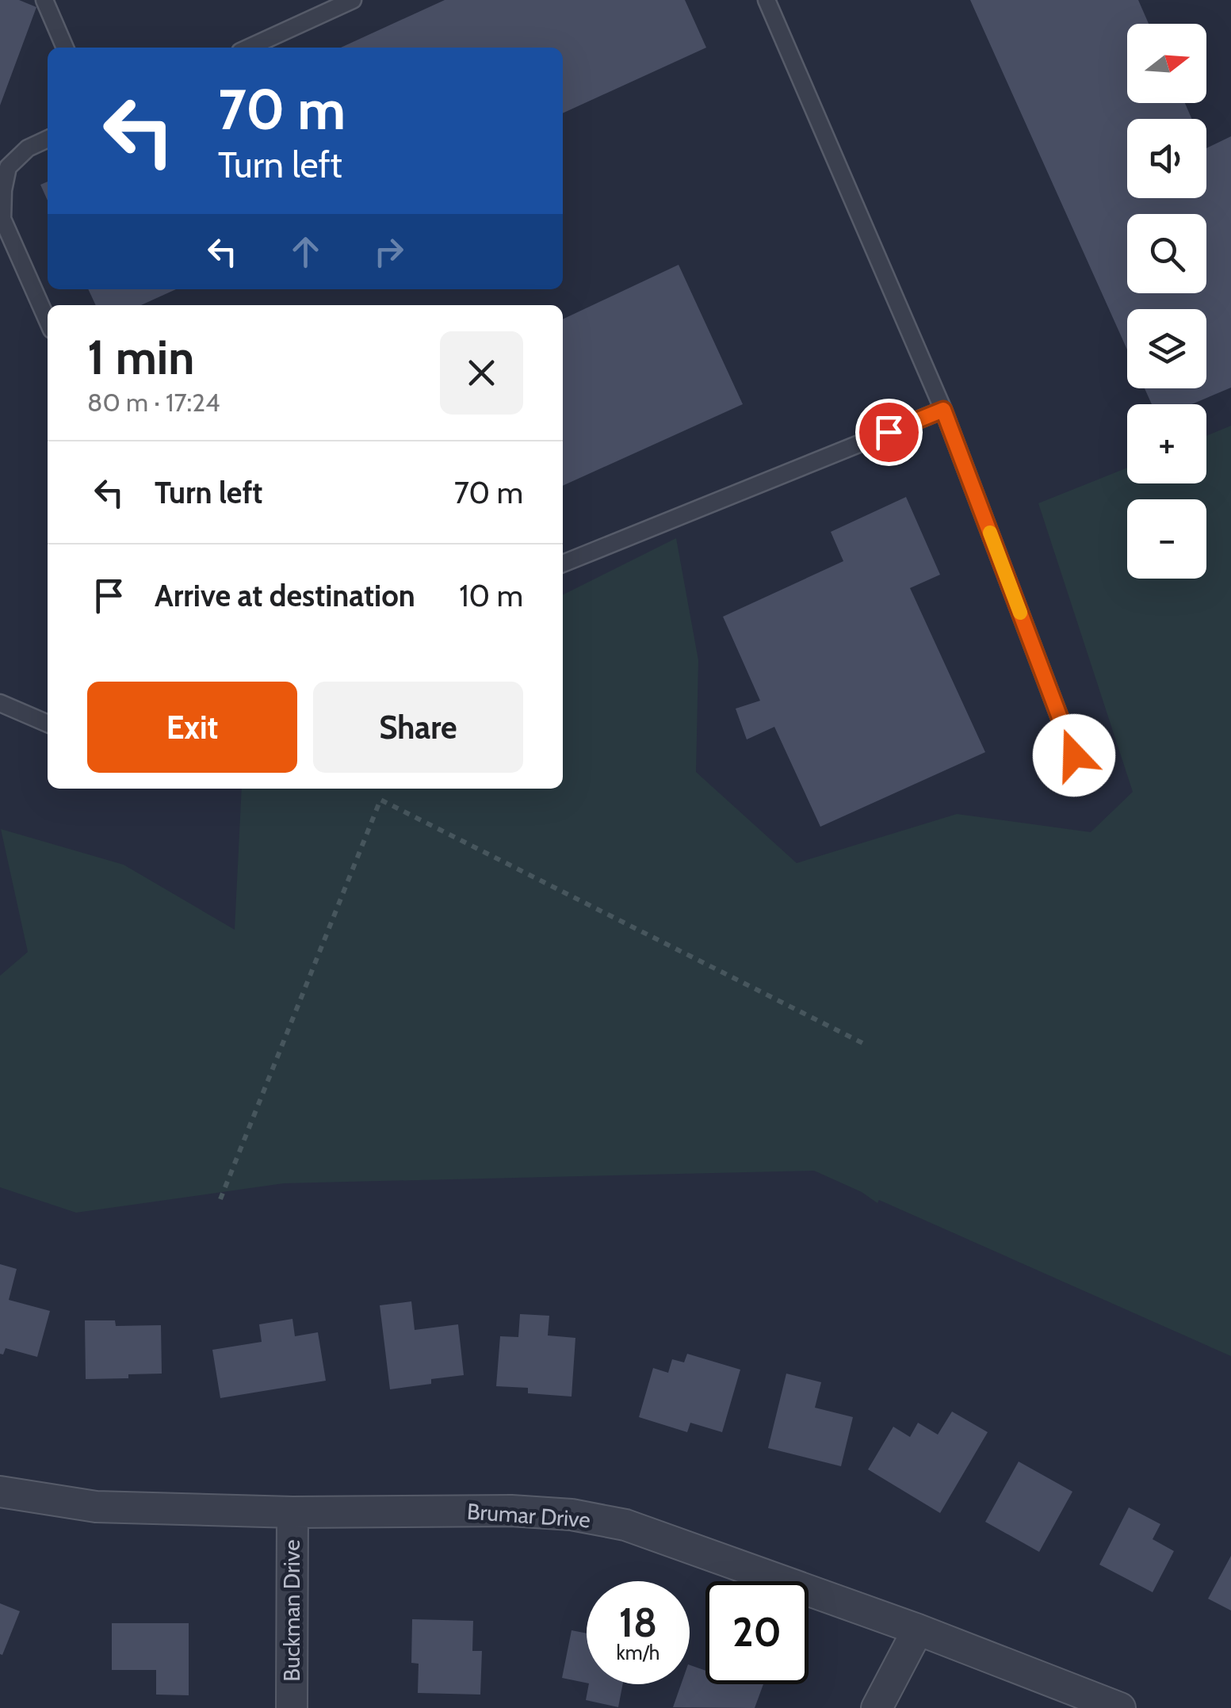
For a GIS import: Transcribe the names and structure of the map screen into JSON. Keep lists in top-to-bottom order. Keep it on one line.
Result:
{"streets":{"street":["Brumar Drive","Buckman Drive"]},"crossings":[["Brumar Drive","Buckman Drive"]],"north":"right","page":{"map_buttons":["+","−"],"turn":["70 m","Turn left"],"heading":["1 min","80 m · 17:24"],"list":[{"name":"Turn left","value":"70 m"},{"name":"Arrive at destination","value":"10 m"}],"buttons":["Exit","Share"],"speed":"18 km/h","limit":"20"}}
